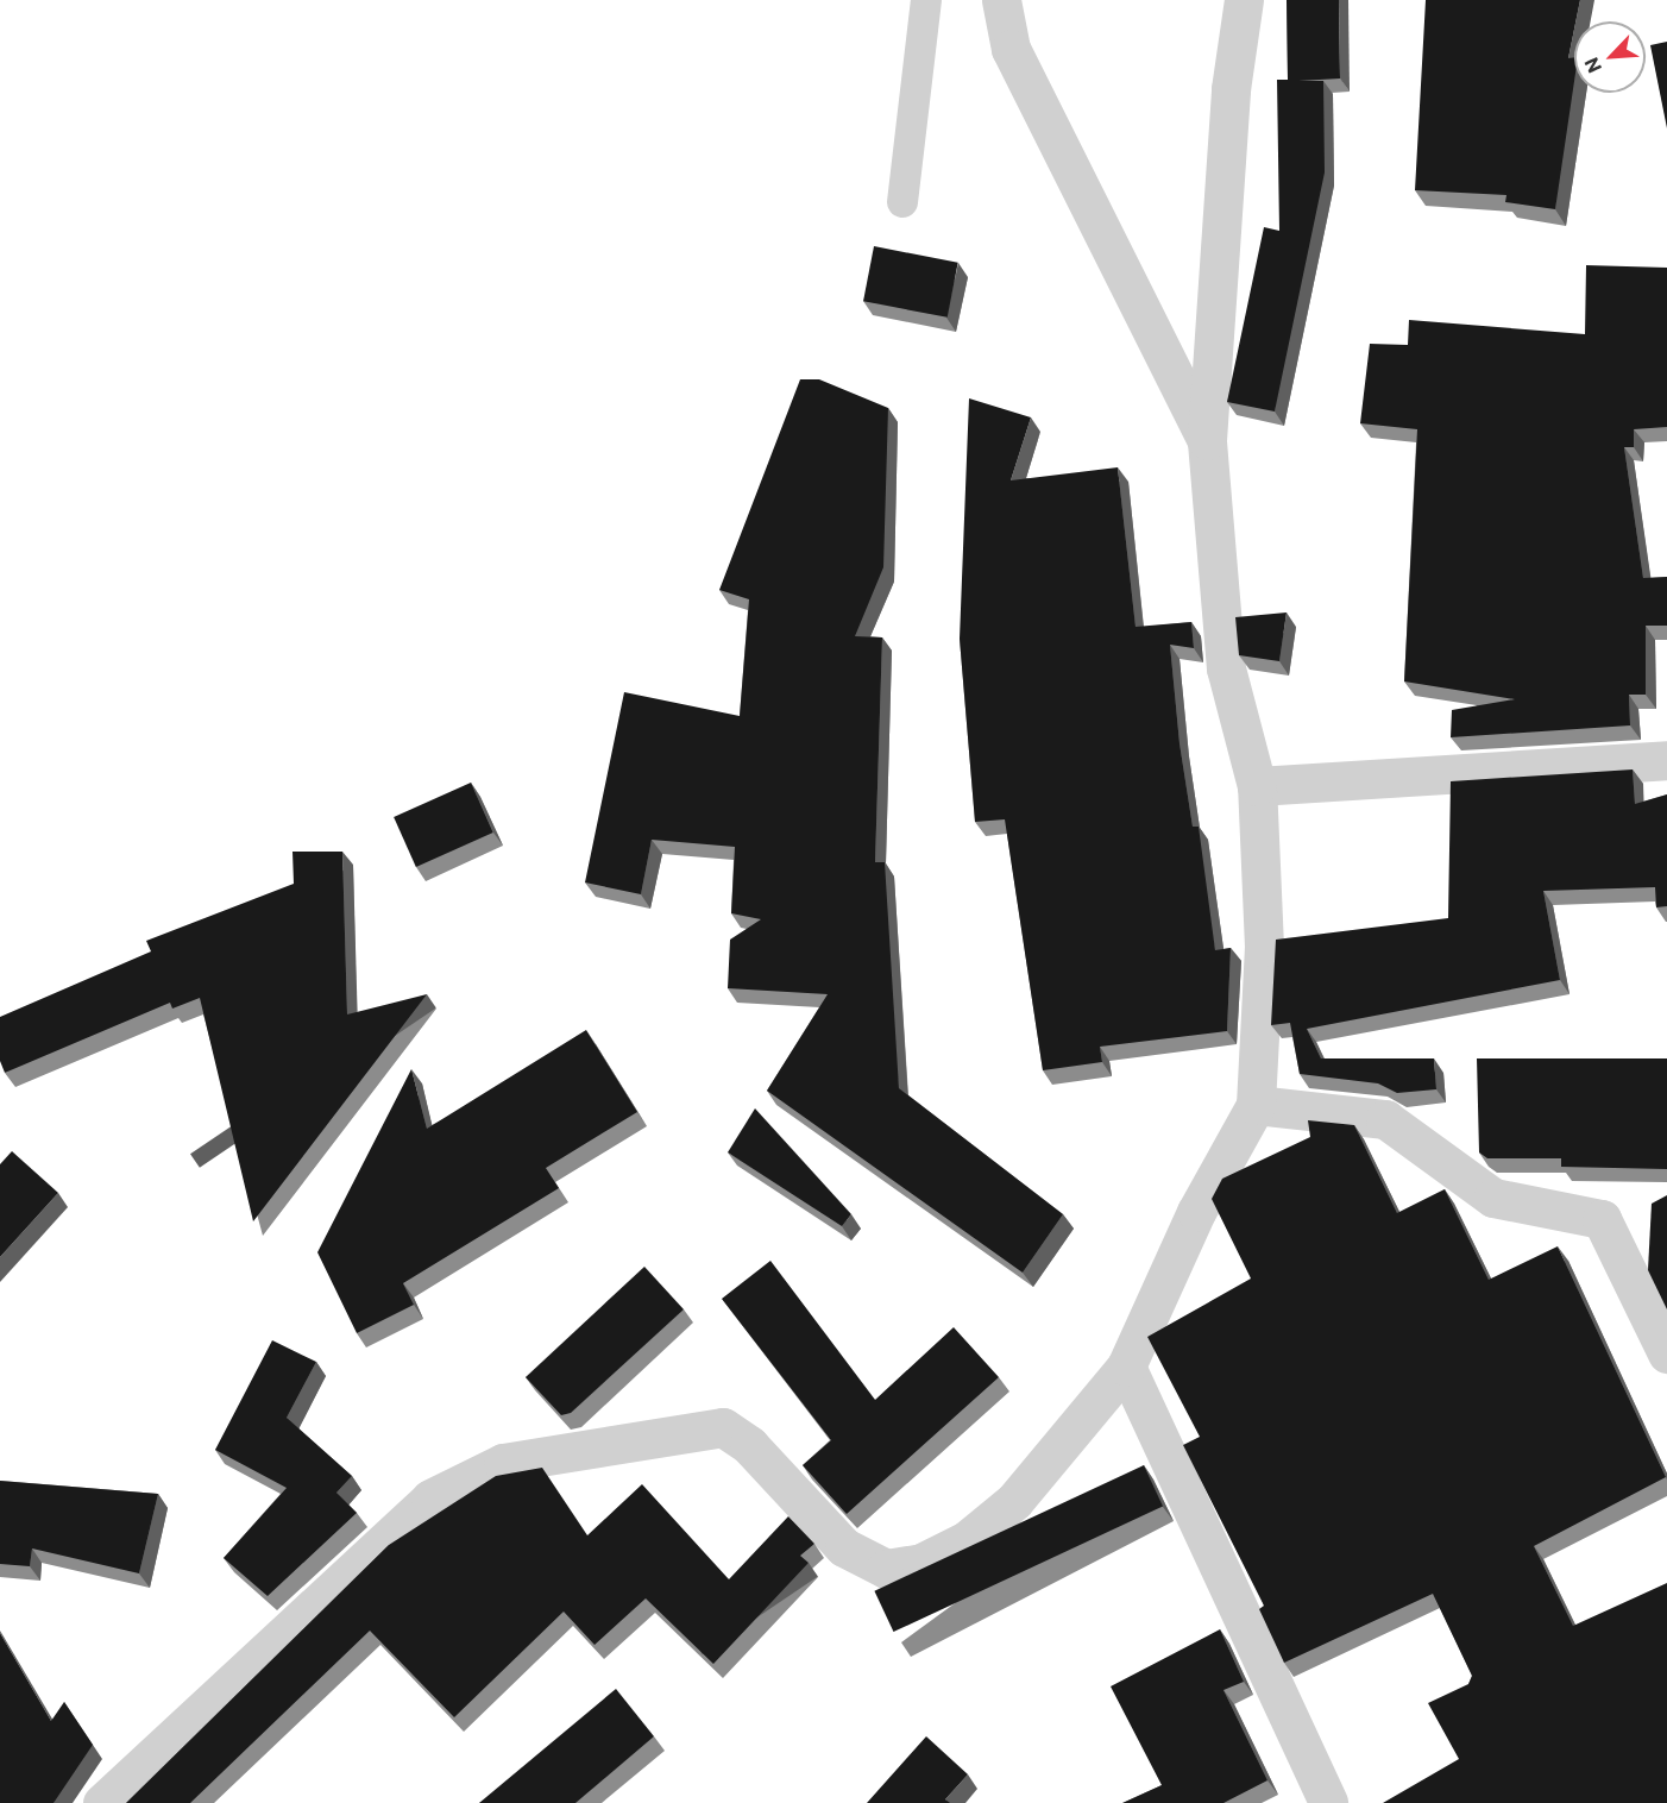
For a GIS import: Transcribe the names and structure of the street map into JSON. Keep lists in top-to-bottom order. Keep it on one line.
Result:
{"north":"bottom left"}
